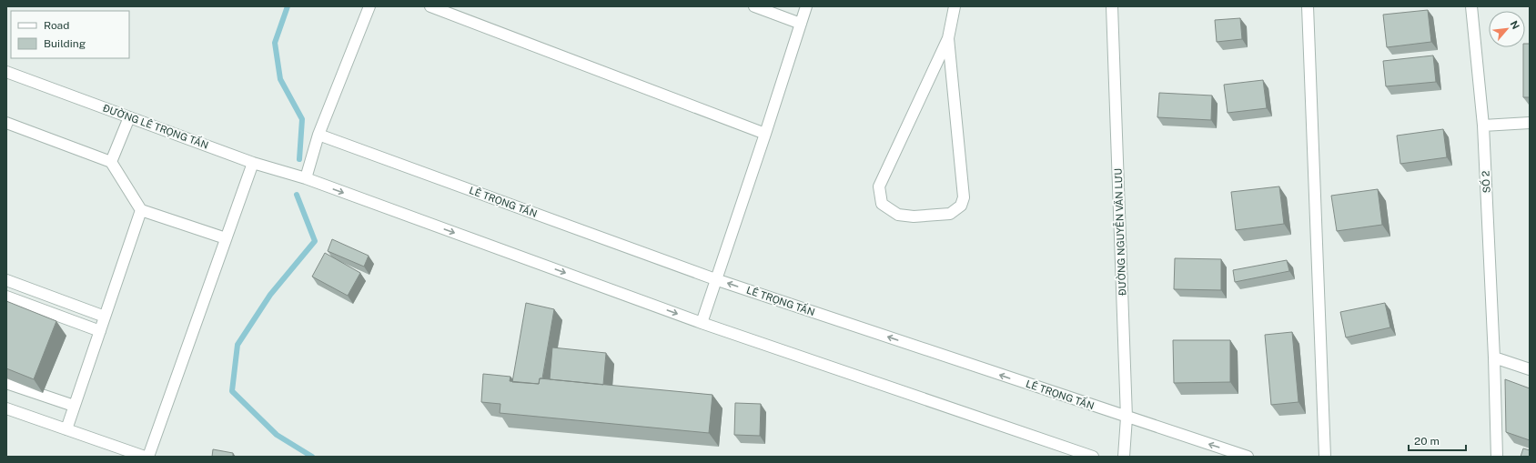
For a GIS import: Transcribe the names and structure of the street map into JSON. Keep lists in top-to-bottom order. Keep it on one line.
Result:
{"streets":{"street":["ĐƯỜNG LÊ TRỌNG TẤN","SỐ 2","LÊ TRỌNG TẤN","ĐƯỜNG NGUYỄN VĂN LƯU"]},"crossings":[["LÊ TRỌNG TẤN","ĐƯỜNG NGUYỄN VĂN LƯU"]],"legend":["Road","Building"],"scale_bar":"20 m","north":"top right"}
